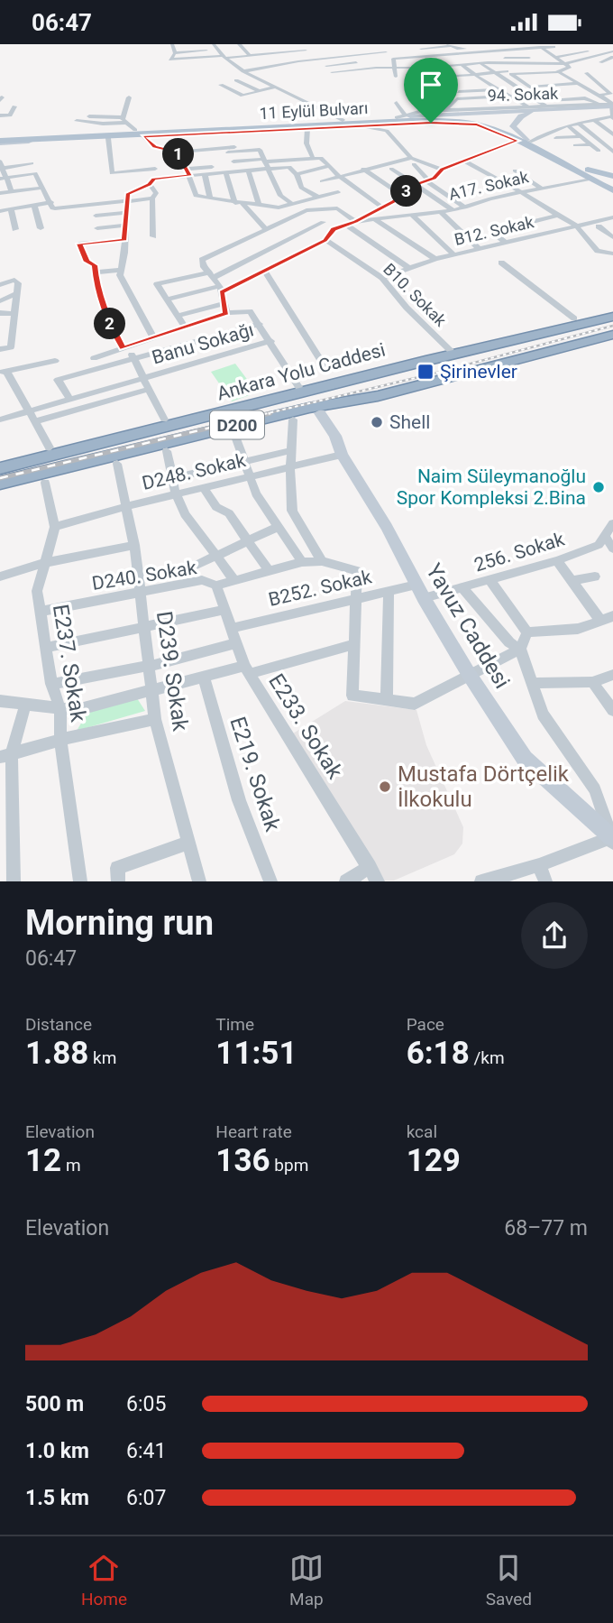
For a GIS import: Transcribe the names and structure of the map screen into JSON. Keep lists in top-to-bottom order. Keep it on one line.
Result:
{"streets":{"highway":["Ankara Yolu Caddesi","D200"],"main road":["11 Eylül Bulvarı","Yavuz Caddesi"],"street":["94. Sokak","A17. Sokak","B12. Sokak","B10. Sokak","Banu Sokağı","D248. Sokak","256. Sokak","D240. Sokak","B252. Sokak","E237. Sokak","D239. Sokak","E233. Sokak","E219. Sokak"]},"crossings":[["94. Sokak","11 Eylül Bulvarı"],["11 Eylül Bulvarı","A17. Sokak"],["B12. Sokak","B10. Sokak"],["D248. Sokak","Yavuz Caddesi"],["D248. Sokak","E237. Sokak"],["D248. Sokak","D239. Sokak"],["256. Sokak","B252. Sokak"],["256. Sokak","Yavuz Caddesi"],["D240. Sokak","E237. Sokak"],["D240. Sokak","D239. Sokak"],["D240. Sokak","E233. Sokak"],["B252. Sokak","Yavuz Caddesi"],["B252. Sokak","E233. Sokak"]],"places":{"transit":["Şirinevler"],"other":["Shell","Naim Süleymanoğlu Spor Kompleksi 2.Bina","Mustafa Dörtçelik İlkokulu"]},"page":{"status":"06:47","pins":["1","3","2"],"heading":["Morning run","06:47"],"stats":[["Distance","1.88 km"],["Time","11:51"],["Pace","6:18 /km"],["Elevation","12 m"],["Heart rate","136 bpm"],["kcal","129"]],"chart":["Elevation","68–77 m"],"list":[{"name":"500 m","note":"6:05"},{"name":"1.0 km","note":"6:41"},{"name":"1.5 km","note":"6:07"}],"tabs":["Home","Map","Saved"]}}
